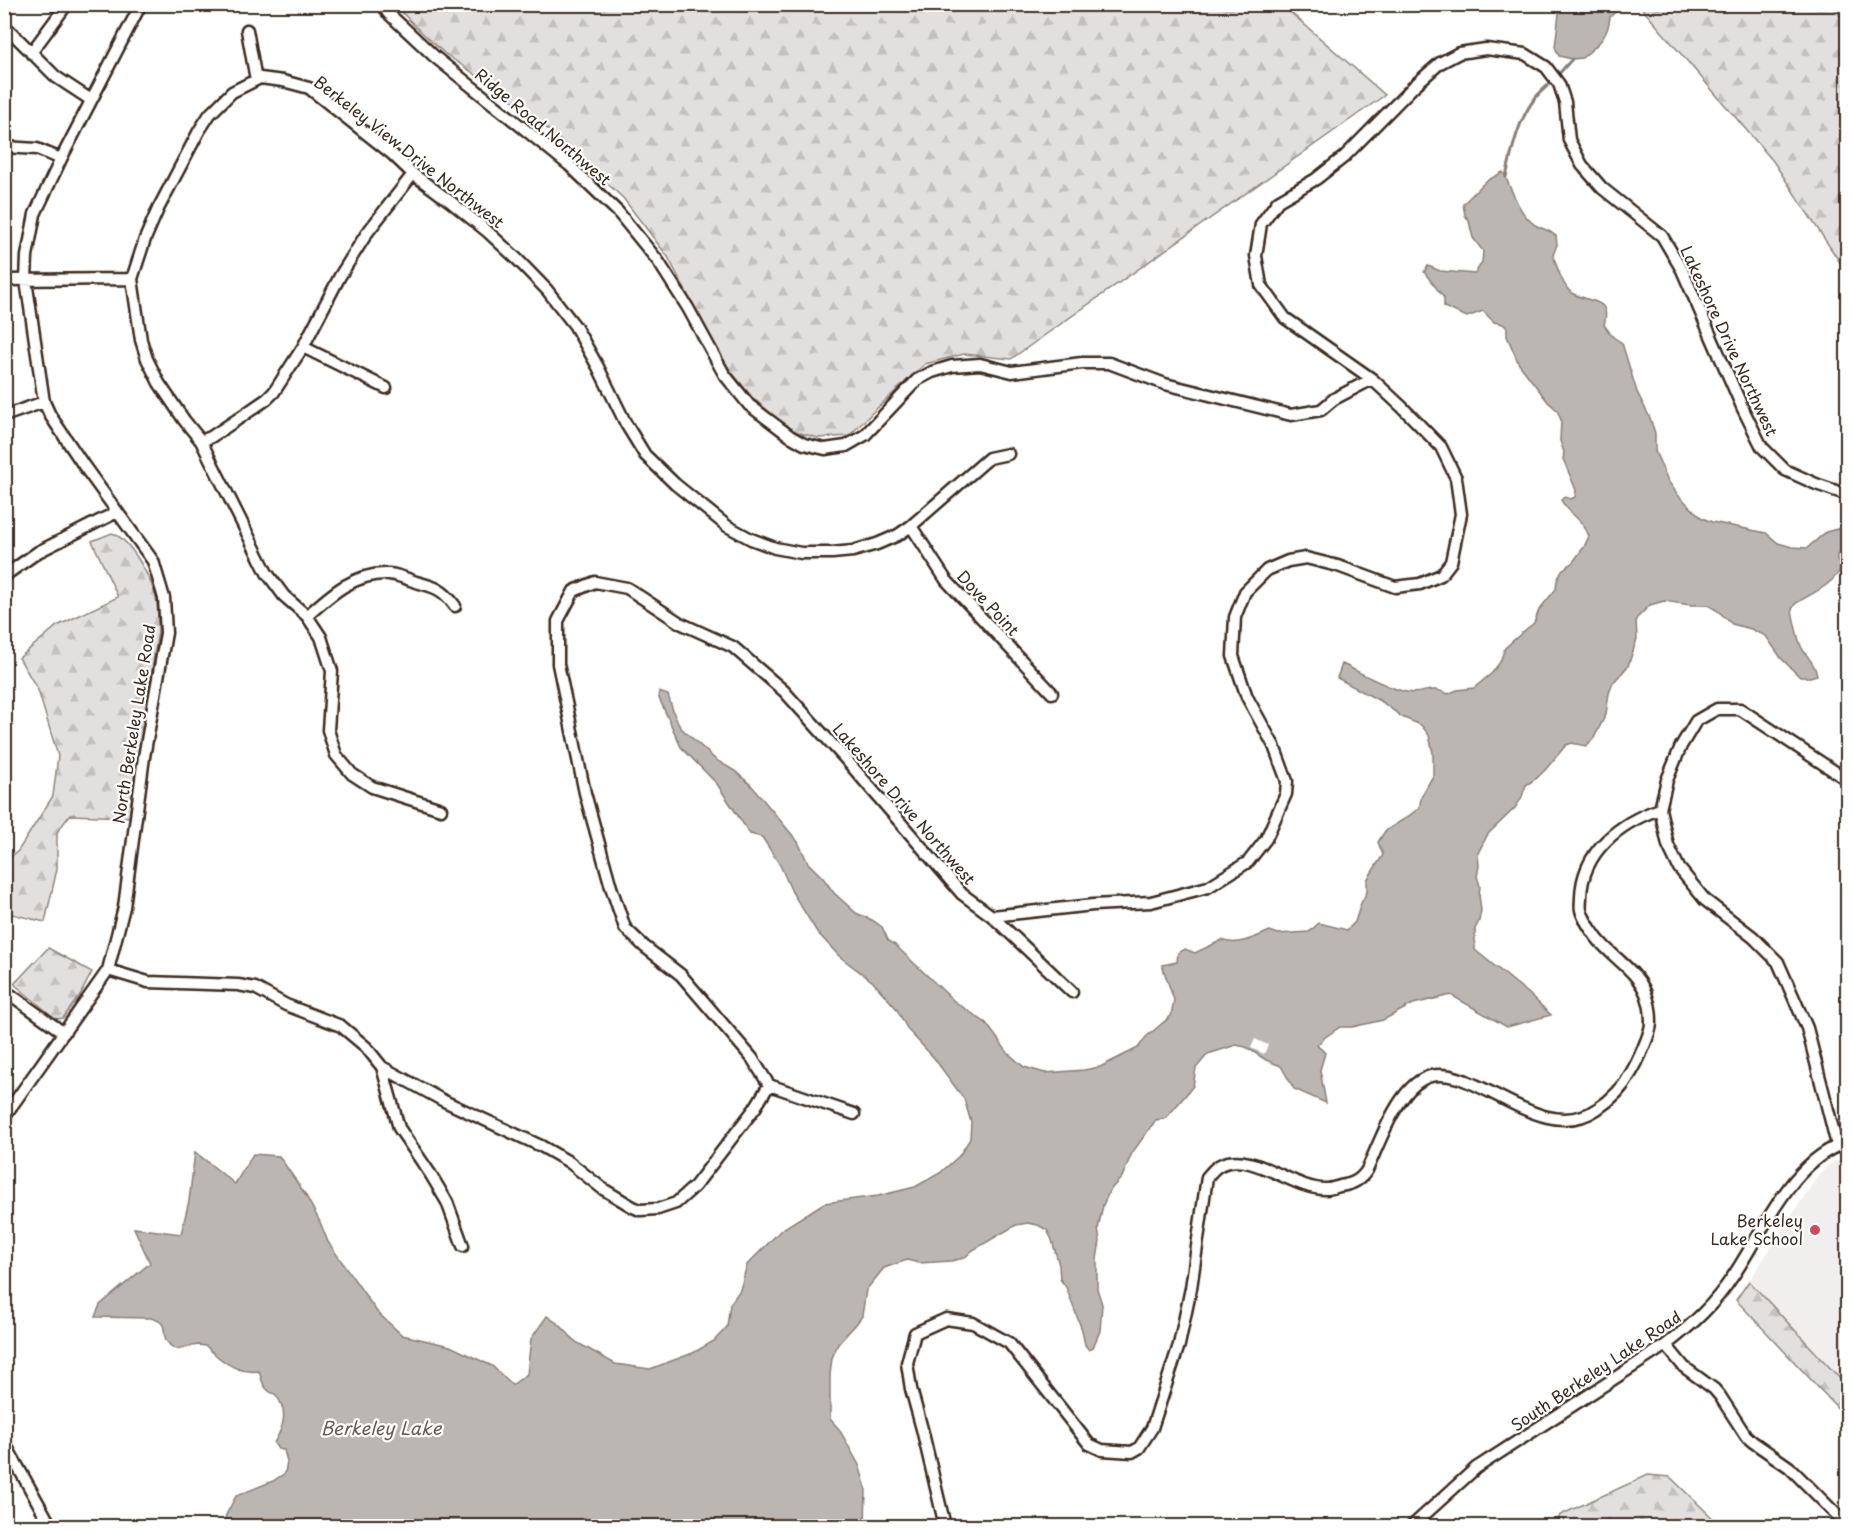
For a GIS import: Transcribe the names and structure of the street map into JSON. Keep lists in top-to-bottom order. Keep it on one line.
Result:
{"streets":{"street":["Ridge Road Northwest","Berkeley View Drive Northwest","Lakeshore Drive Northwest","Dove Point","North Berkeley Lake Road","South Berkeley Lake Road"]},"crossings":[["Ridge Road Northwest","Lakeshore Drive Northwest"],["Berkeley View Drive Northwest","Dove Point"]],"water":["Berkeley Lake"],"places":["Berkeley Lake School"]}
